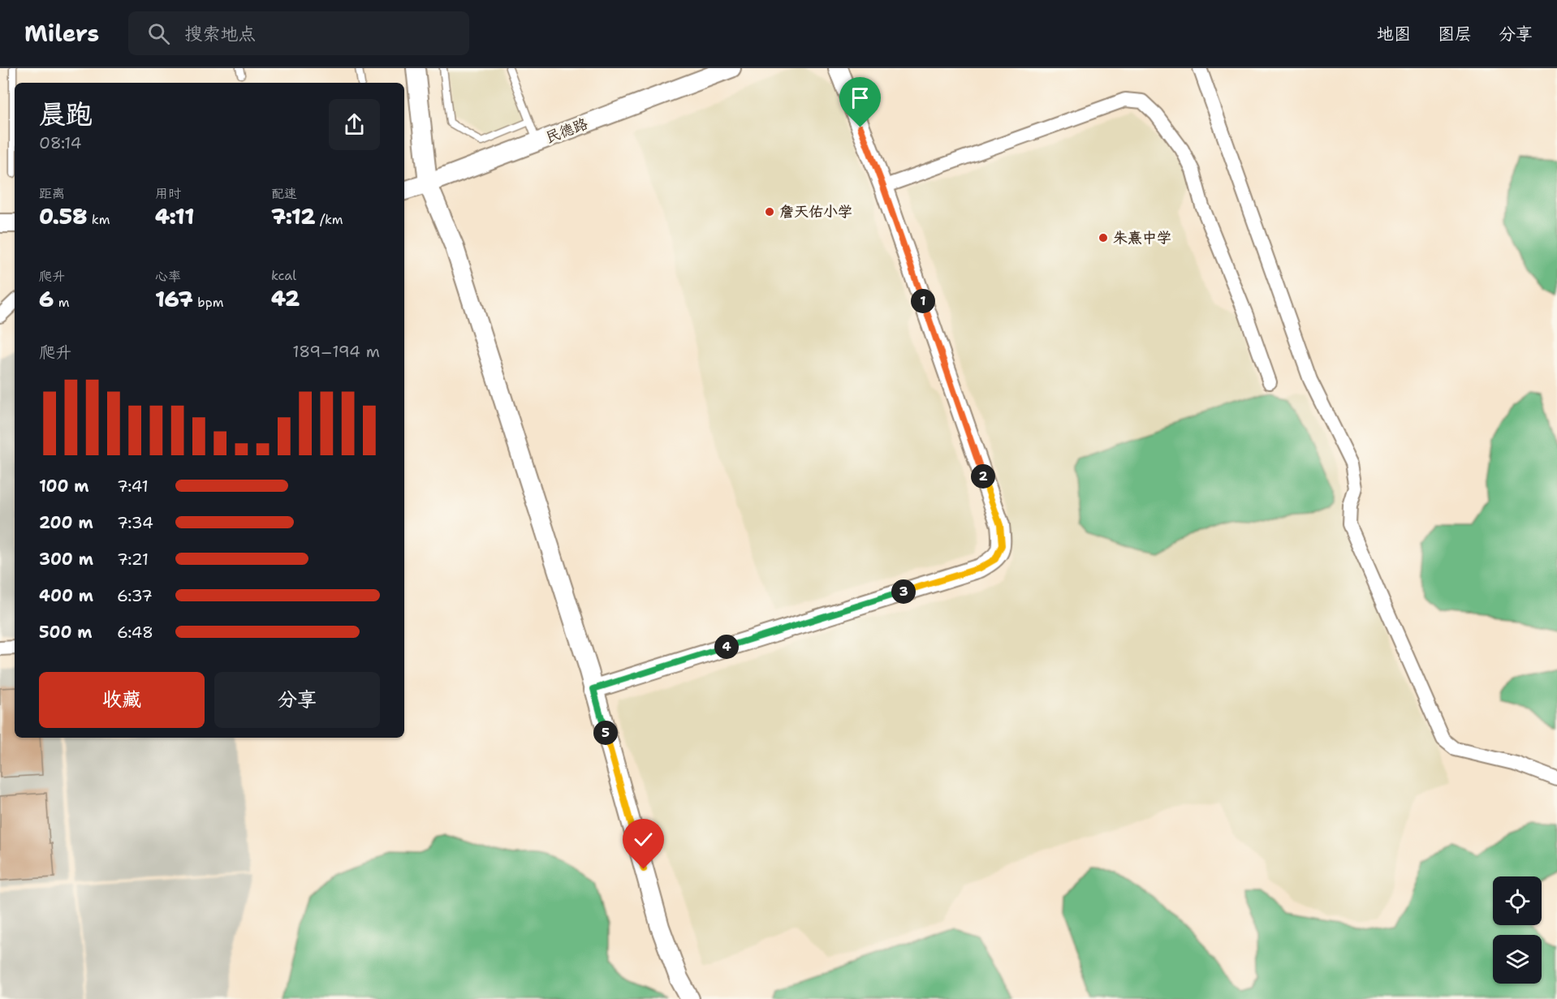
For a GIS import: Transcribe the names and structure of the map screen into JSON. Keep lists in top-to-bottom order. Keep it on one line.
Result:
{"streets":{"street":["民德路"]},"places":["詹天佑小学","朱熹中学"],"page":{"header":"Milers","search":"搜索地点","nav":["地图","图层","分享"],"heading":["晨跑","08:14"],"stats":[["距离","0.58 km"],["用时","4:11"],["配速","7:12 /km"],["爬升","6 m"],["心率","167 bpm"],["kcal","42"]],"pins":["1","2","3","4","5"],"chart":["爬升","189–194 m"],"list":[{"name":"100 m","note":"7:41"},{"name":"200 m","note":"7:34"},{"name":"300 m","note":"7:21"},{"name":"400 m","note":"6:37"},{"name":"500 m","note":"6:48"}],"buttons":["收藏","分享"]}}
